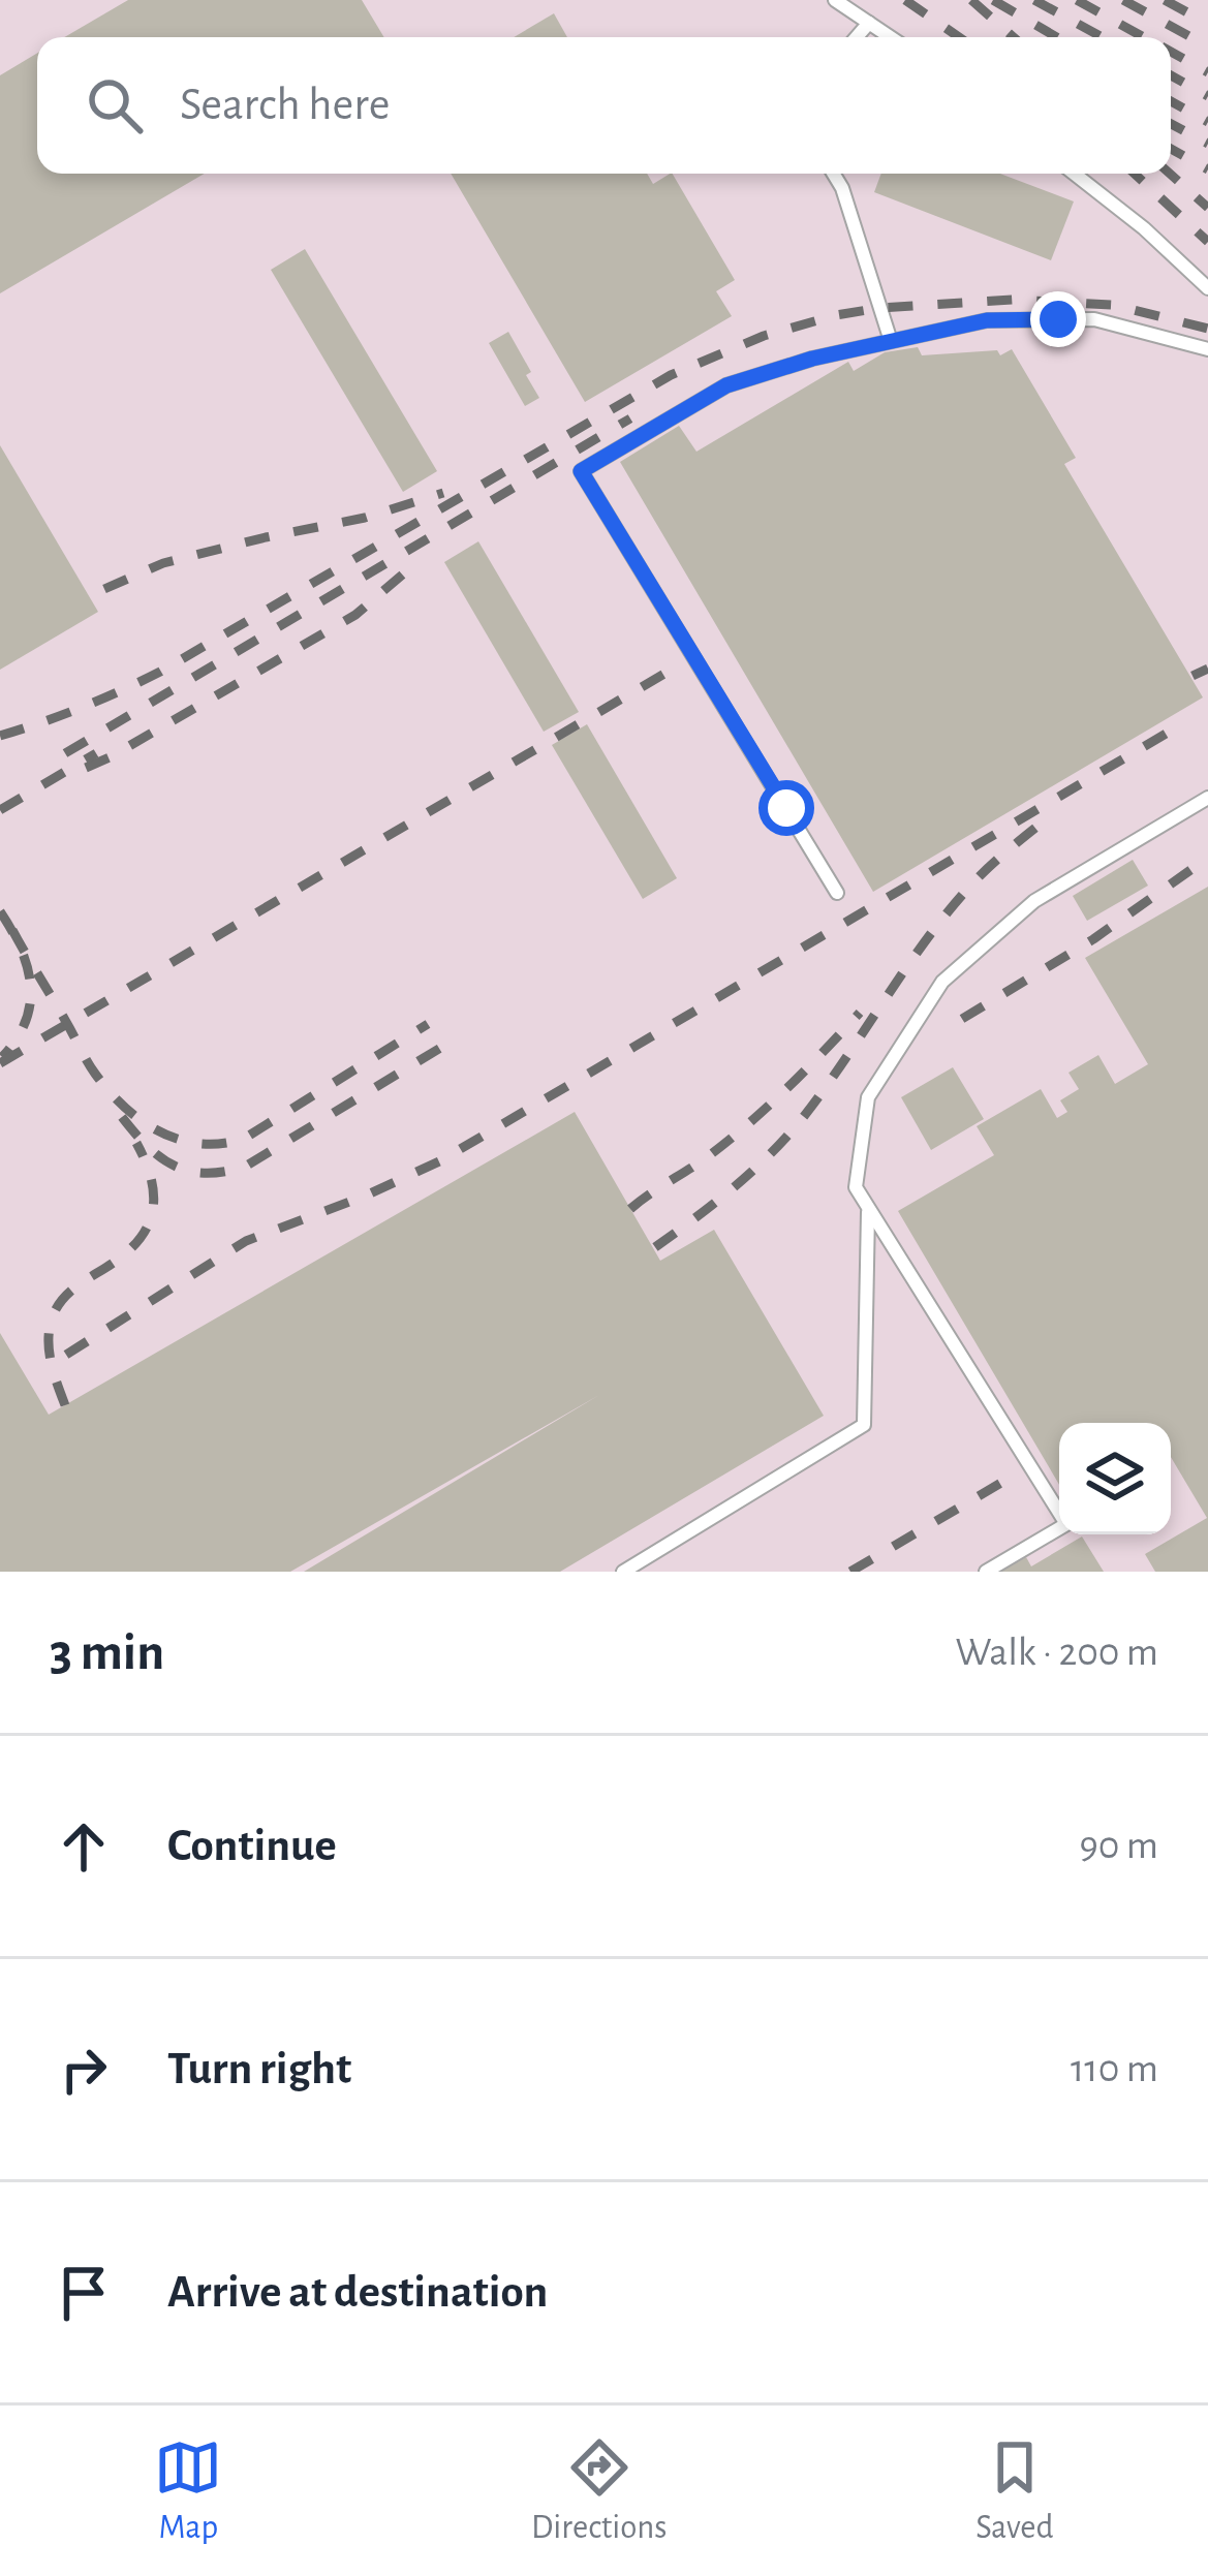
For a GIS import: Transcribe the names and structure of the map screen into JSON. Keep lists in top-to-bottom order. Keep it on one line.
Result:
{"page":{"search":"Search here","heading":["3 min","Walk · 200 m"],"list":[["Continue","90 m"],["Turn right","110 m"],"Arrive at destination"],"nav":["Map","Directions","Saved"]}}
